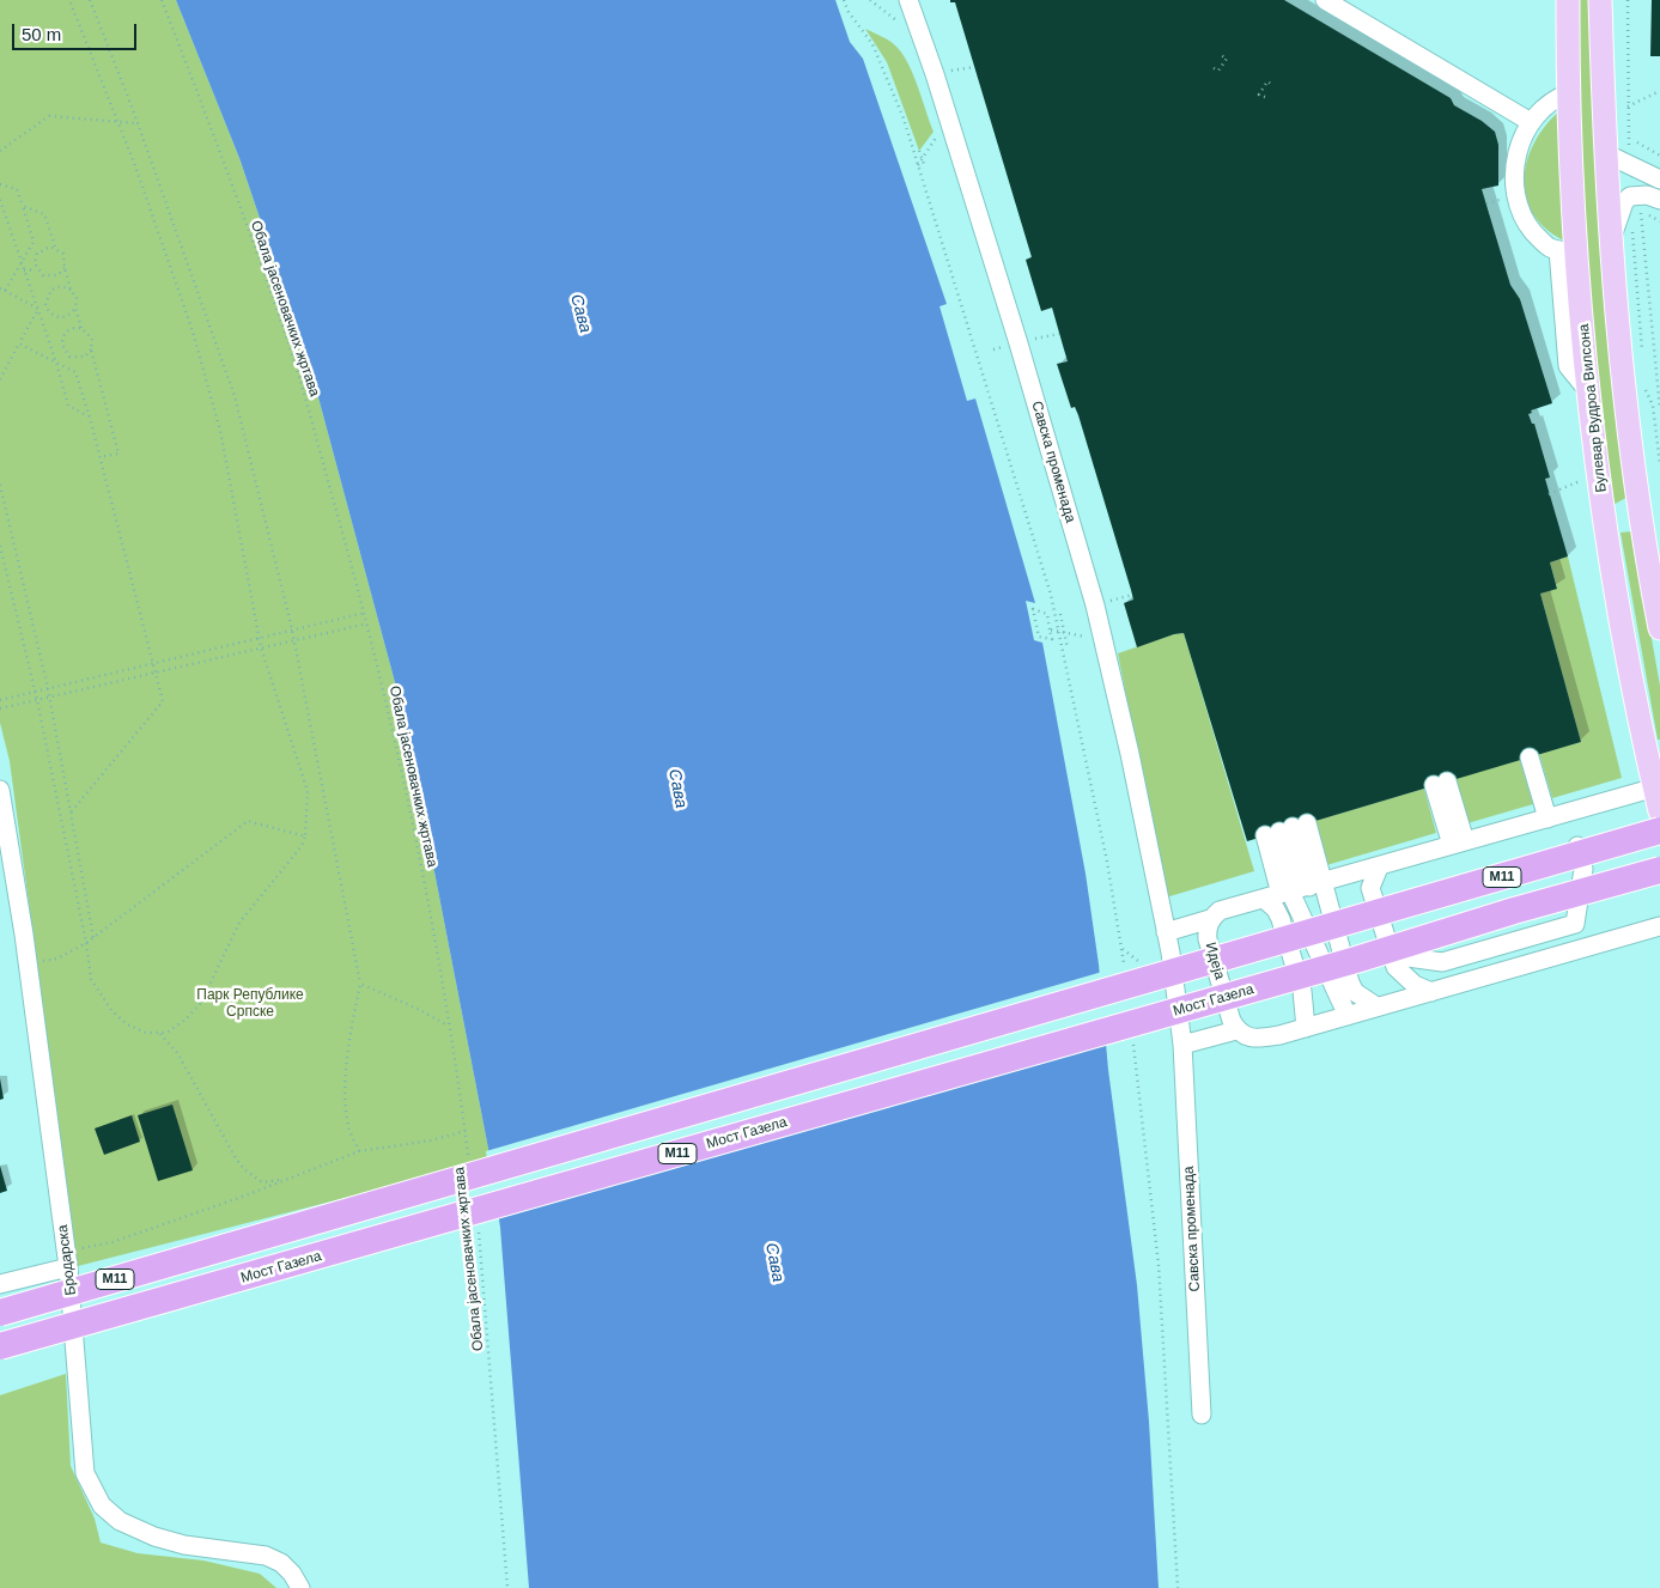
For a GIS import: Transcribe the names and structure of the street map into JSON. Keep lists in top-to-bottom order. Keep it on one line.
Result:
{"streets":{"highway":["M11","Мост Газела"],"main road":["Булевар Вудроа Вилсона"],"street":["Савска променада","Идеја","Бродарска"],"path":["Обала јасеновачких жртава"]},"water":["Сава"],"parks":["Парк Републике Српске"],"scale_bar":"50 m"}
